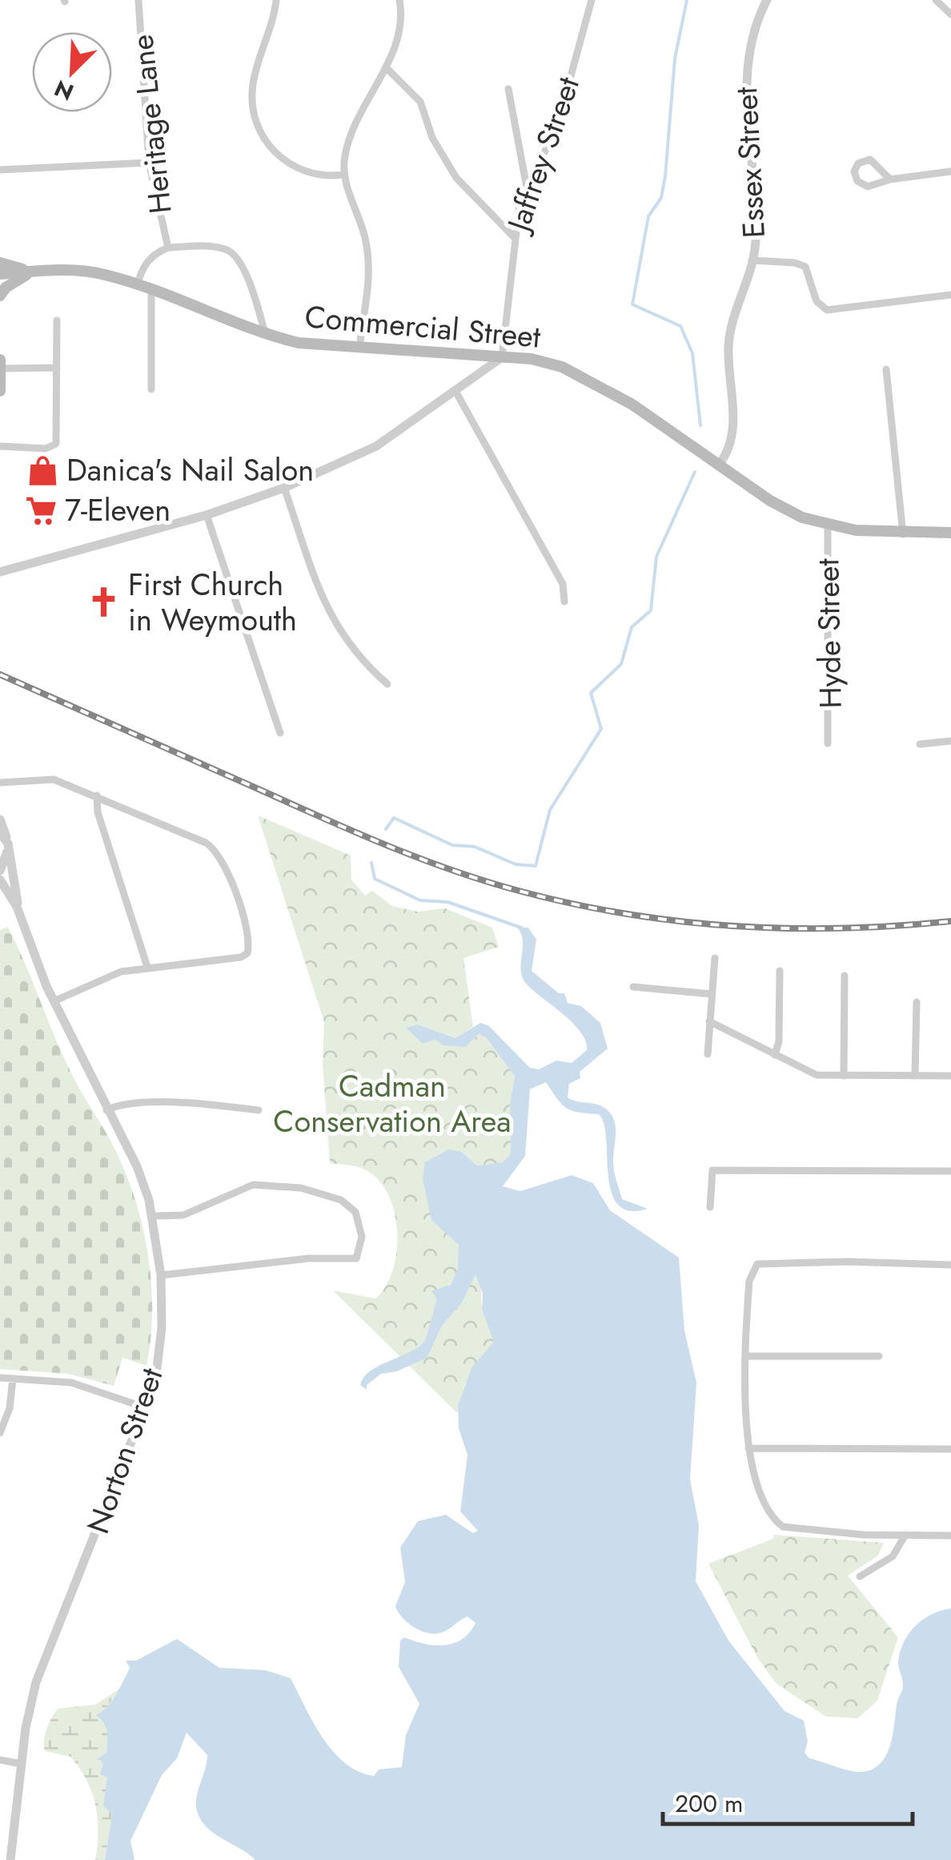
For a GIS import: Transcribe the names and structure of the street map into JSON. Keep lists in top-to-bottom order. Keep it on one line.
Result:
{"streets":{"main road":["Commercial Street"],"street":["Heritage Lane","Jaffrey Street","Essex Street","Hyde Street","Norton Street"]},"crossings":[["Jaffrey Street","Commercial Street"],["Essex Street","Commercial Street"],["Commercial Street","Hyde Street"]],"parks":["Cadman Conservation Area"],"places":{"shop":["Danica's Nail Salon"],"supermarket":["7-Eleven"],"church":["First Church in Weymouth"]},"scale_bar":"200 m","north":"bottom left"}
